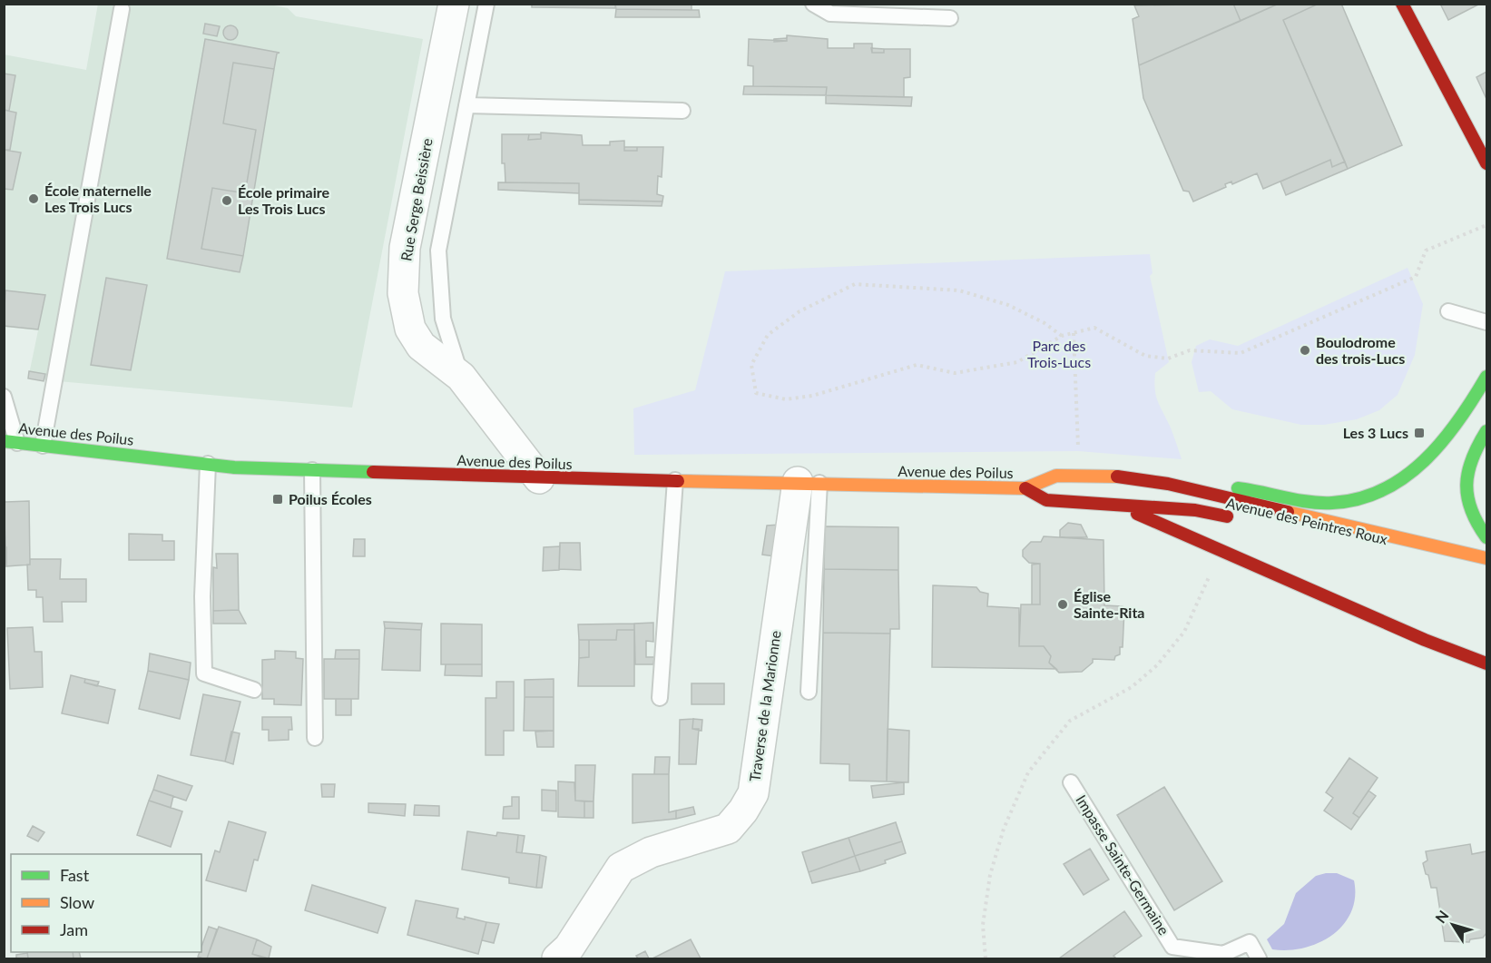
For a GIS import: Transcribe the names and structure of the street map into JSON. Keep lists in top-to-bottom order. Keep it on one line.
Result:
{"streets":{"main road":["Avenue des Poilus","Avenue des Peintres Roux"],"street":["Rue Serge Beissière","Traverse de la Marionne"],"lane":["Impasse Sainte-Germaine"]},"crossings":[["Rue Serge Beissière","Avenue des Poilus"],["Avenue des Poilus","Avenue des Peintres Roux"],["Avenue des Poilus","Traverse de la Marionne"]],"parks":["Parc des Trois-Lucs"],"places":{"other":["École maternelle Les Trois Lucs","École primaire Les Trois Lucs","Boulodrome des trois-Lucs","Église Sainte-Rita"],"transit":["Les 3 Lucs","Poilus Écoles"]},"legend":["Fast","Slow","Jam"],"north":"top left"}
